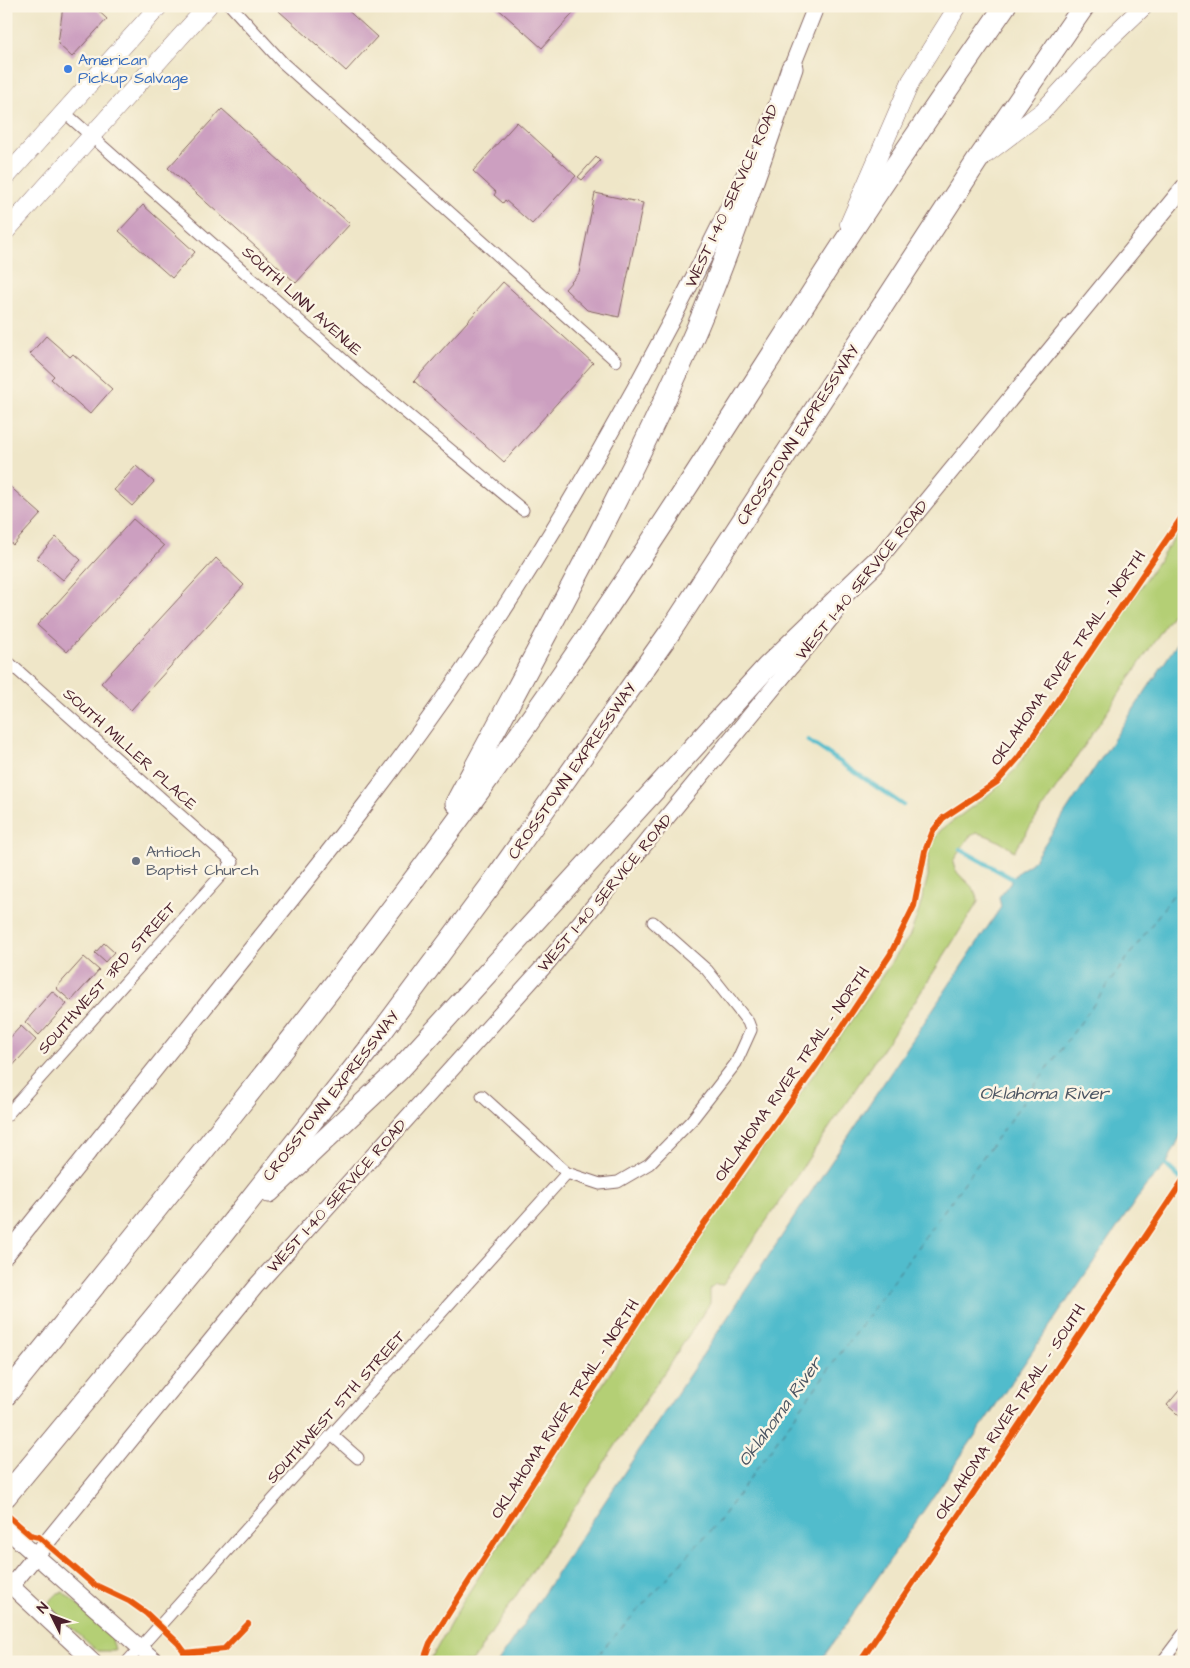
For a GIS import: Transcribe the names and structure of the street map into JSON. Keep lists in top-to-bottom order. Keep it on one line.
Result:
{"streets":{"highway":["CROSSTOWN EXPRESSWAY"],"main road":["WEST I-40 SERVICE ROAD"],"street":["SOUTH LINN AVENUE","SOUTH MILLER PLACE","SOUTHWEST 3RD STREET","SOUTHWEST 5TH STREET"],"cycle path":["OKLAHOMA RIVER TRAIL - NORTH","OKLAHOMA RIVER TRAIL - SOUTH"]},"crossings":[["SOUTH MILLER PLACE","SOUTHWEST 3RD STREET"]],"water":["Oklahoma River"],"places":["American Pickup Salvage","Antioch Baptist Church"],"north":"top left"}
